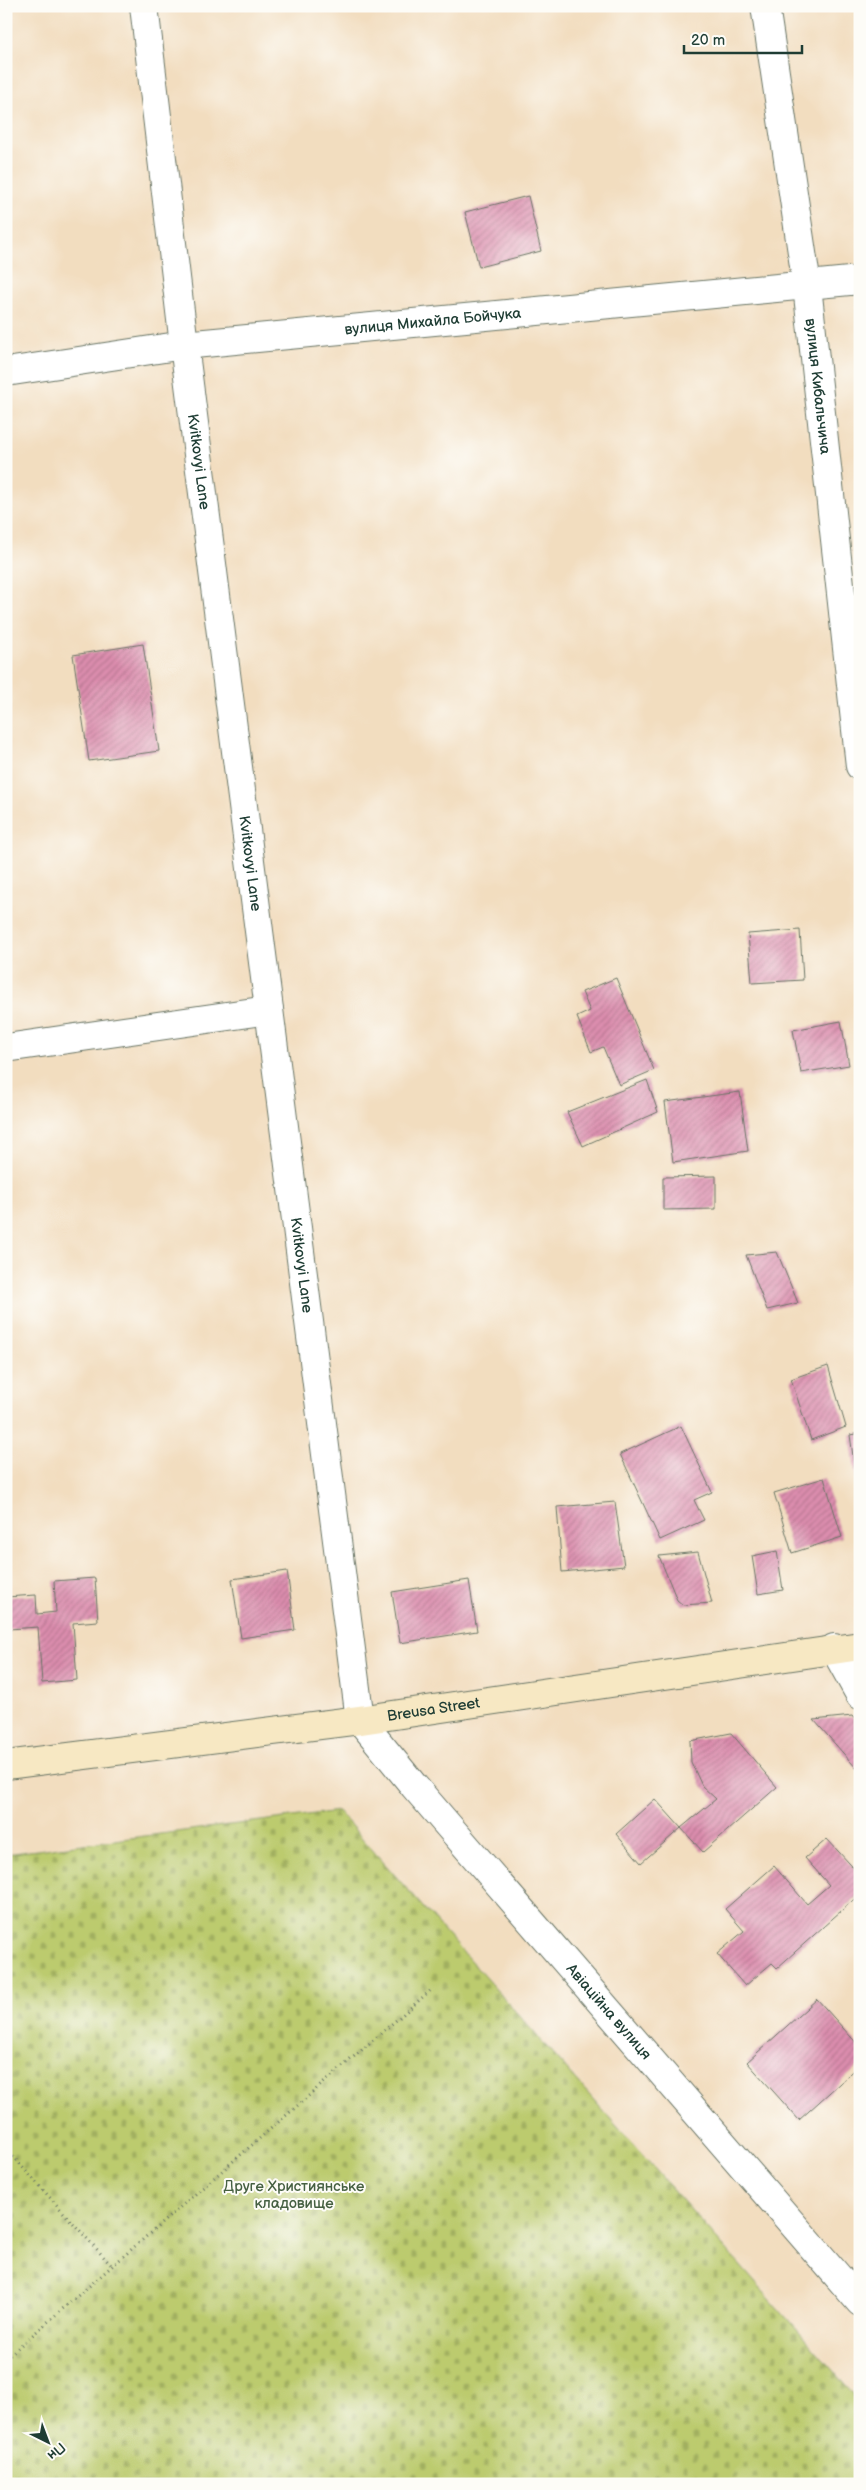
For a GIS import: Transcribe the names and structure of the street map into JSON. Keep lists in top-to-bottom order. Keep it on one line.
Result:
{"streets":{"street":["вулиця Михайла Бойчука","вулиця Кибальчича","Kvitkovyi Lane","Breusa Street","Авіаційна вулиця"]},"crossings":[["вулиця Михайла Бойчука","вулиця Кибальчича"],["вулиця Михайла Бойчука","Kvitkovyi Lane"],["Kvitkovyi Lane","Breusa Street"],["Kvitkovyi Lane","Авіаційна вулиця"],["Breusa Street","Авіаційна вулиця"]],"parks":["Друге Християнське кладовище"],"scale_bar":"20 m","north":"bottom right"}
